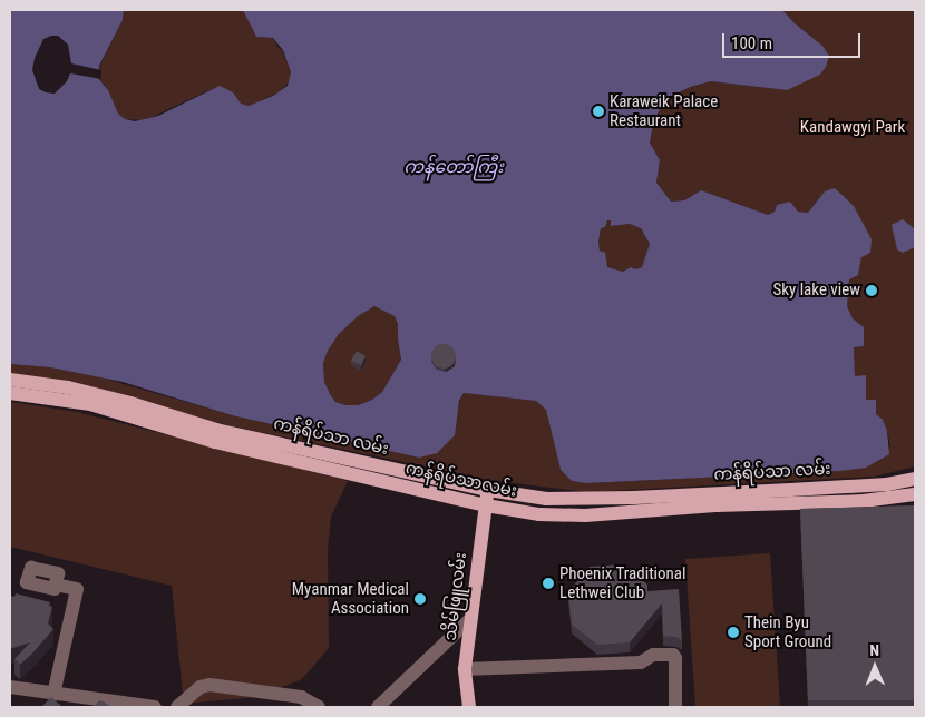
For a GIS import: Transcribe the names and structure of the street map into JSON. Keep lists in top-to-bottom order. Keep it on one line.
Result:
{"streets":{"main road":["ကန်ရိပ်သာ လမ်း","ကန်ရိပ်သာလမ်း","သိမ်ဖြူလမ်း"]},"crossings":[["ကန်ရိပ်သာ လမ်း","သိမ်ဖြူလမ်း"],["ကန်ရိပ်သာလမ်း","သိမ်ဖြူလမ်း"]],"water":["ကန်တော်ကြီး"],"parks":["Kandawgyi Park"],"places":["Karaweik Palace Restaurant","Sky lake view","Phoenix Traditional Lethwei Club","Myanmar Medical Association","Thein Byu Sport Ground"],"scale_bar":"100 m","north":"top"}
